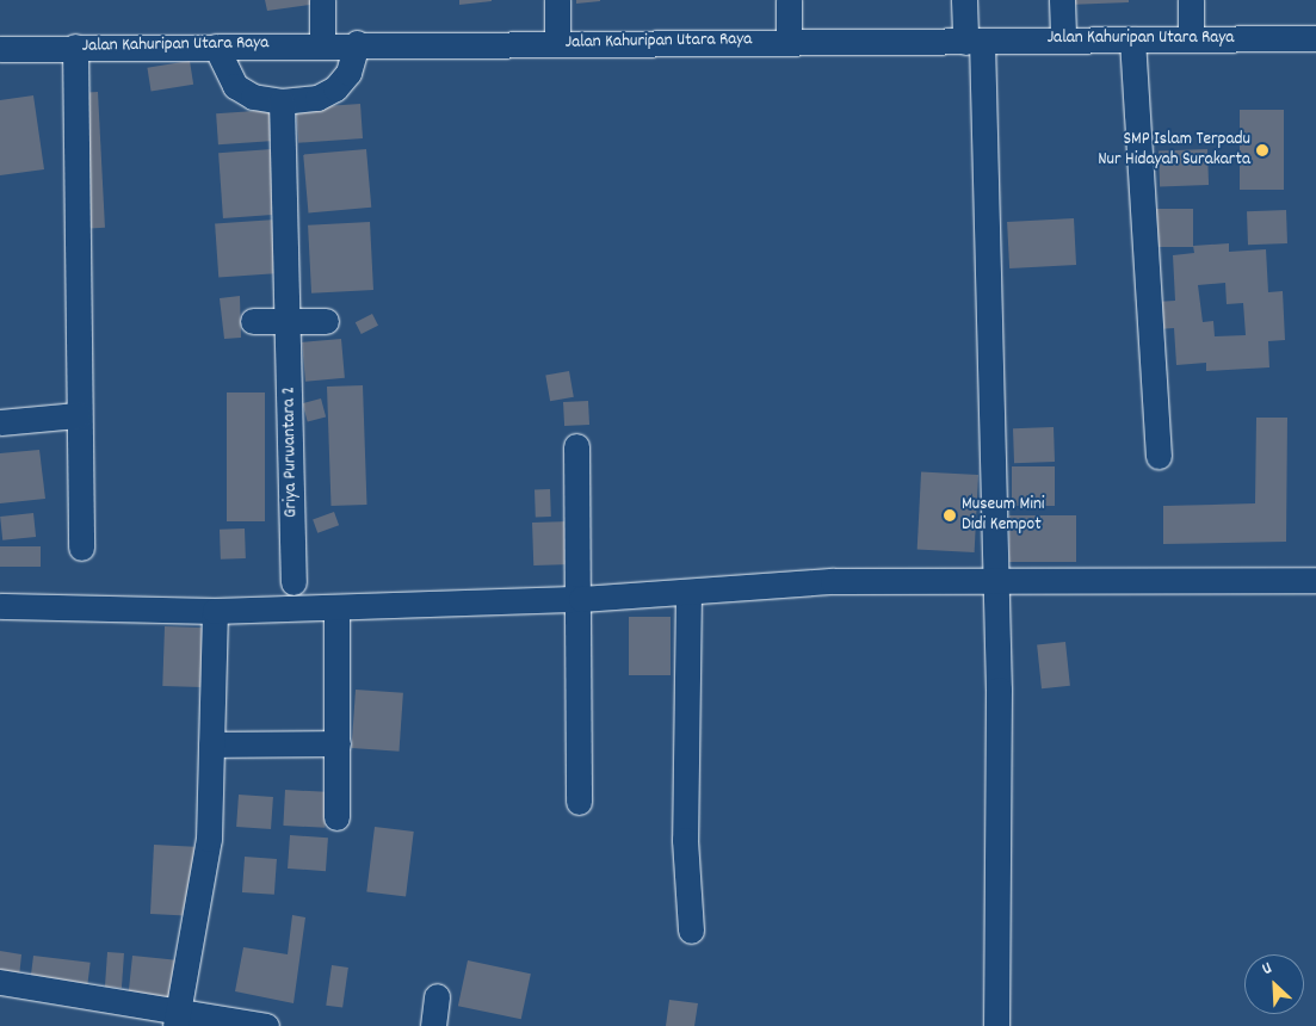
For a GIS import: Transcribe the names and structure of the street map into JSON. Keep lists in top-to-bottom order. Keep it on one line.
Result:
{"streets":{"street":["Jalan Kahuripan Utara Raya","Griya Purwantara 2"]},"places":["SMP Islam Terpadu Nur Hidayah Surakarta","Museum Mini Didi Kempot"],"north":"top left"}
